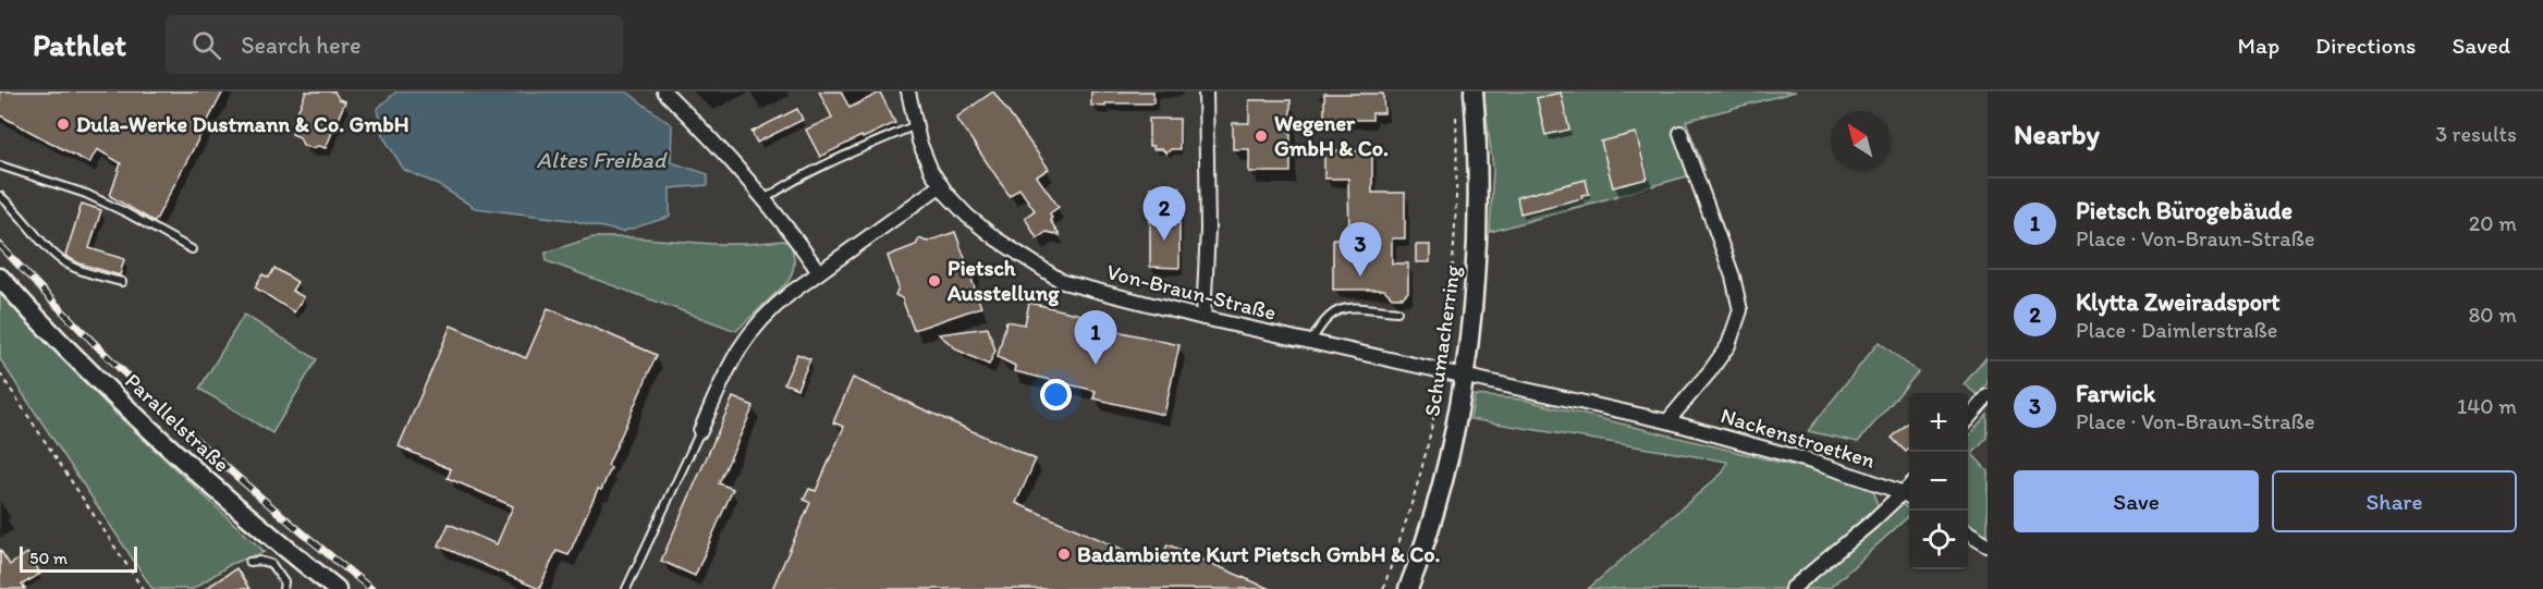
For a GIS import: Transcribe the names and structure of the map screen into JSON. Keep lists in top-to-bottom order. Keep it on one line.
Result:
{"streets":{"main road":["Schumacherring","Parallelstraße"],"street":["Von-Braun-Straße","Nackenstroetken"]},"crossings":[["Von-Braun-Straße","Schumacherring"],["Von-Braun-Straße","Nackenstroetken"],["Schumacherring","Nackenstroetken"]],"water":["Altes Freibad"],"places":["Dula-Werke Dustmann & Co. GmbH","Wegener GmbH & Co.","Pietsch Ausstellung","Badambiente Kurt Pietsch GmbH & Co."],"scale_bar":"50 m","north":"top left","page":{"header":"Pathlet","search":"Search here","nav":["Map","Directions","Saved"],"heading":["Nearby","3 results"],"list":[{"mark":"1","name":"Pietsch Bürogebäude","note":"Place · Von-Braun-Straße","value":"20 m"},{"mark":"2","name":"Klytta Zweiradsport","note":"Place · Daimlerstraße","value":"80 m"},{"mark":"3","name":"Farwick","note":"Place · Von-Braun-Straße","value":"140 m"}],"pins":["2","3","1"],"map_buttons":["+","−"],"buttons":["Save","Share"],"scale":"50 m"}}
